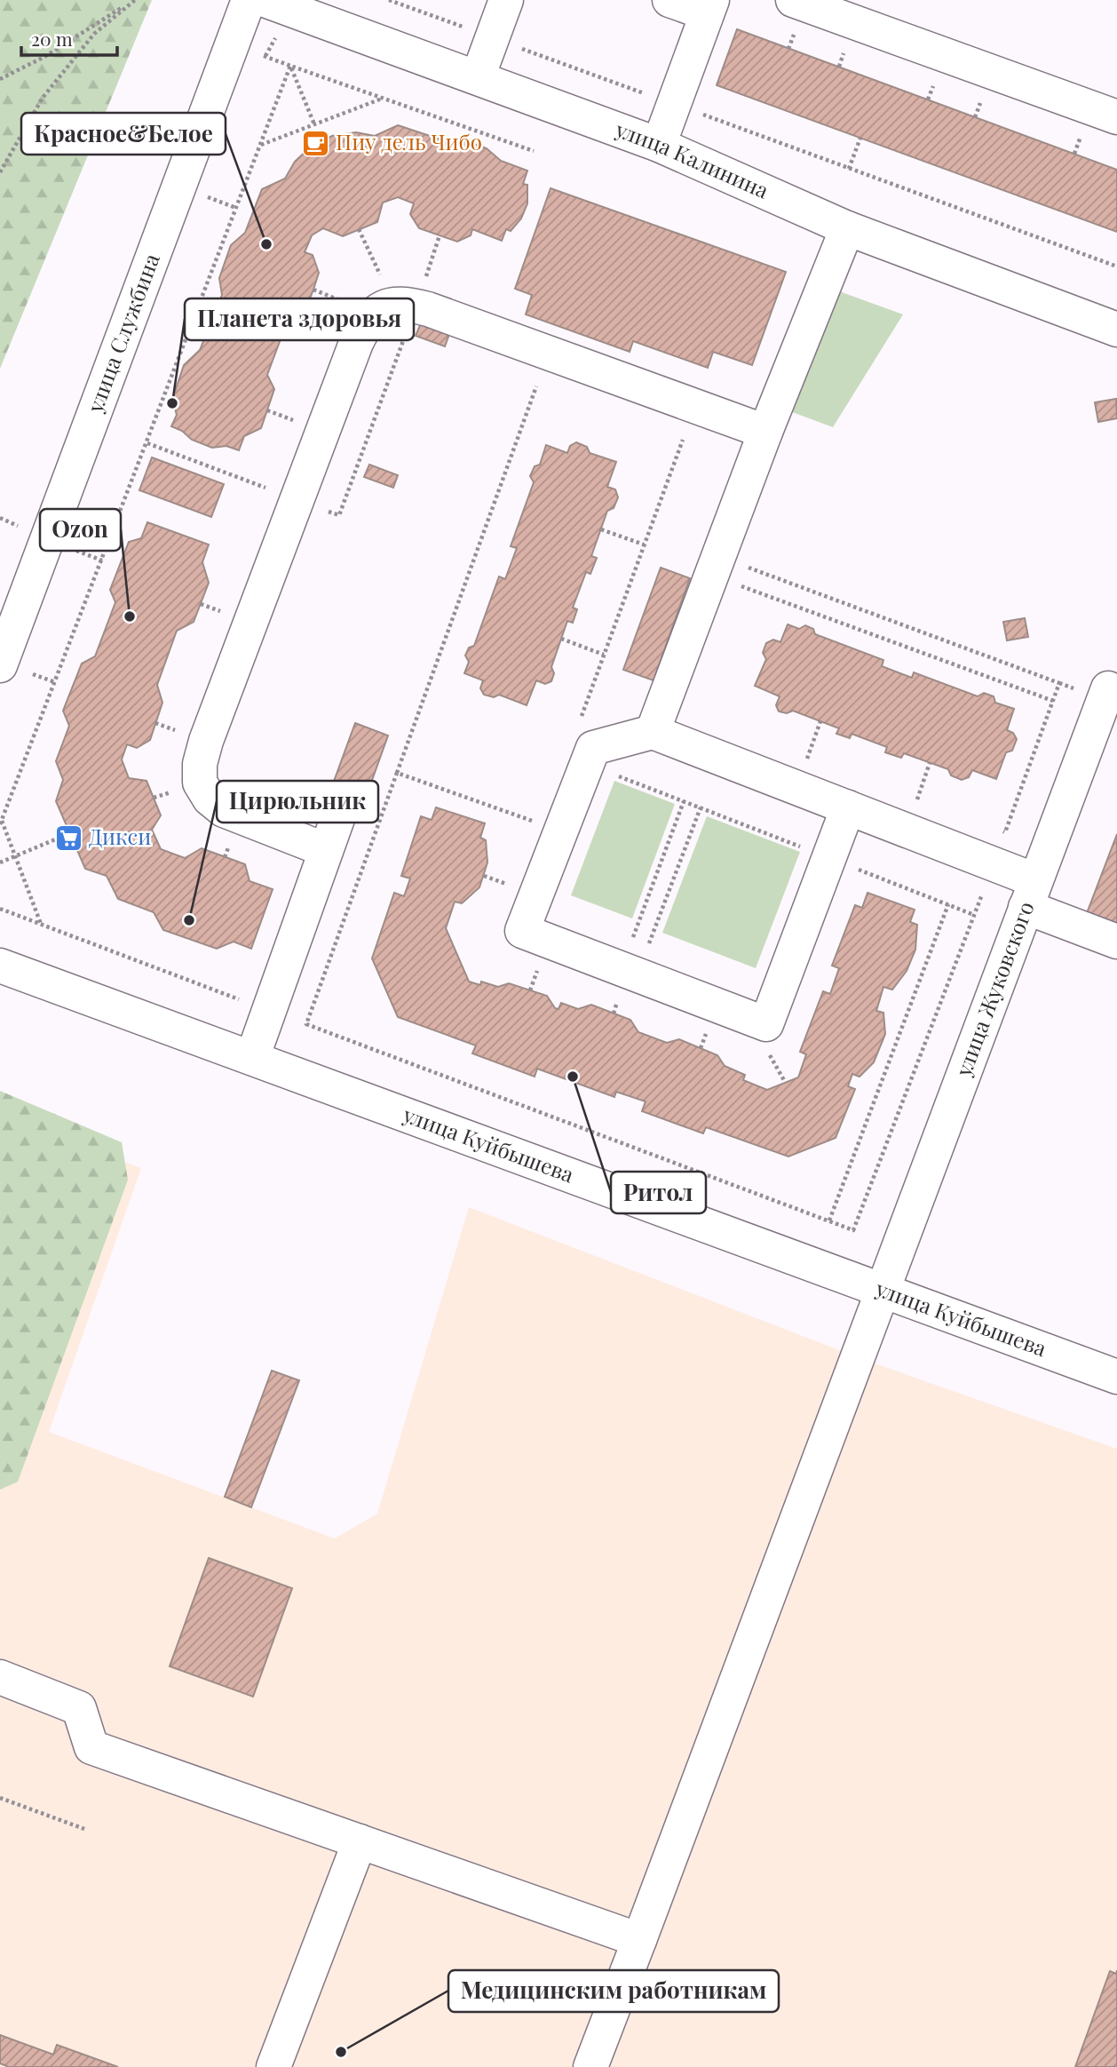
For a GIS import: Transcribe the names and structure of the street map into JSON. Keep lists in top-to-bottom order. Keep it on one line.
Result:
{"streets":{"street":["улица Калинина","улица Службина","улица Жуковского","улица Куйбышева"]},"crossings":[["улица Жуковского","улица Куйбышева"]],"places":{"cafe":["Пиу дель Чибо"],"other":["Красное&Белое","Планета здоровья","Ozon","Цирюльник","Ритол","Медицинским работникам"],"supermarket":["Дикси"]},"scale_bar":"20 m"}
